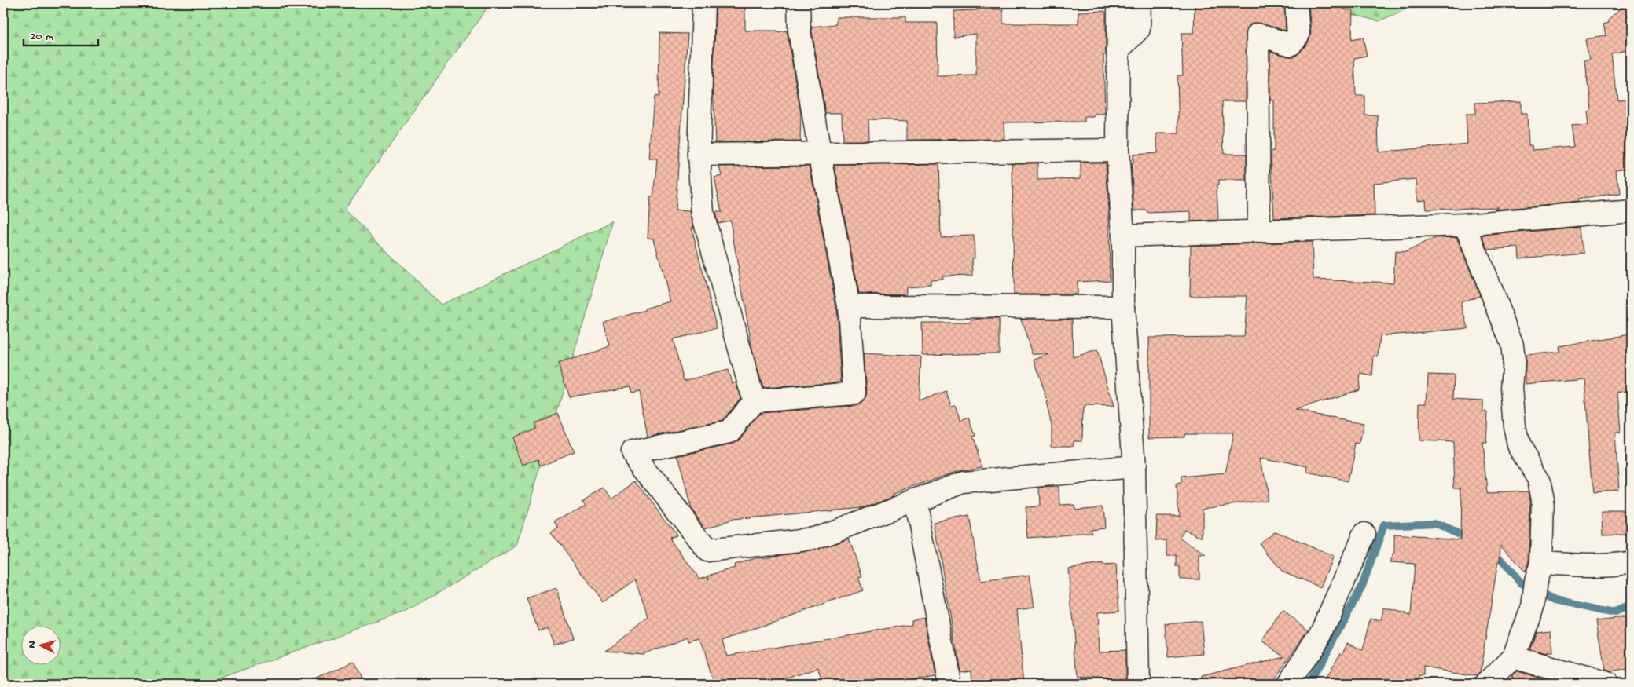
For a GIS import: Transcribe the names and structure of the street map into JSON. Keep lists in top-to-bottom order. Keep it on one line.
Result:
{"scale_bar":"20 m","north":"left"}
